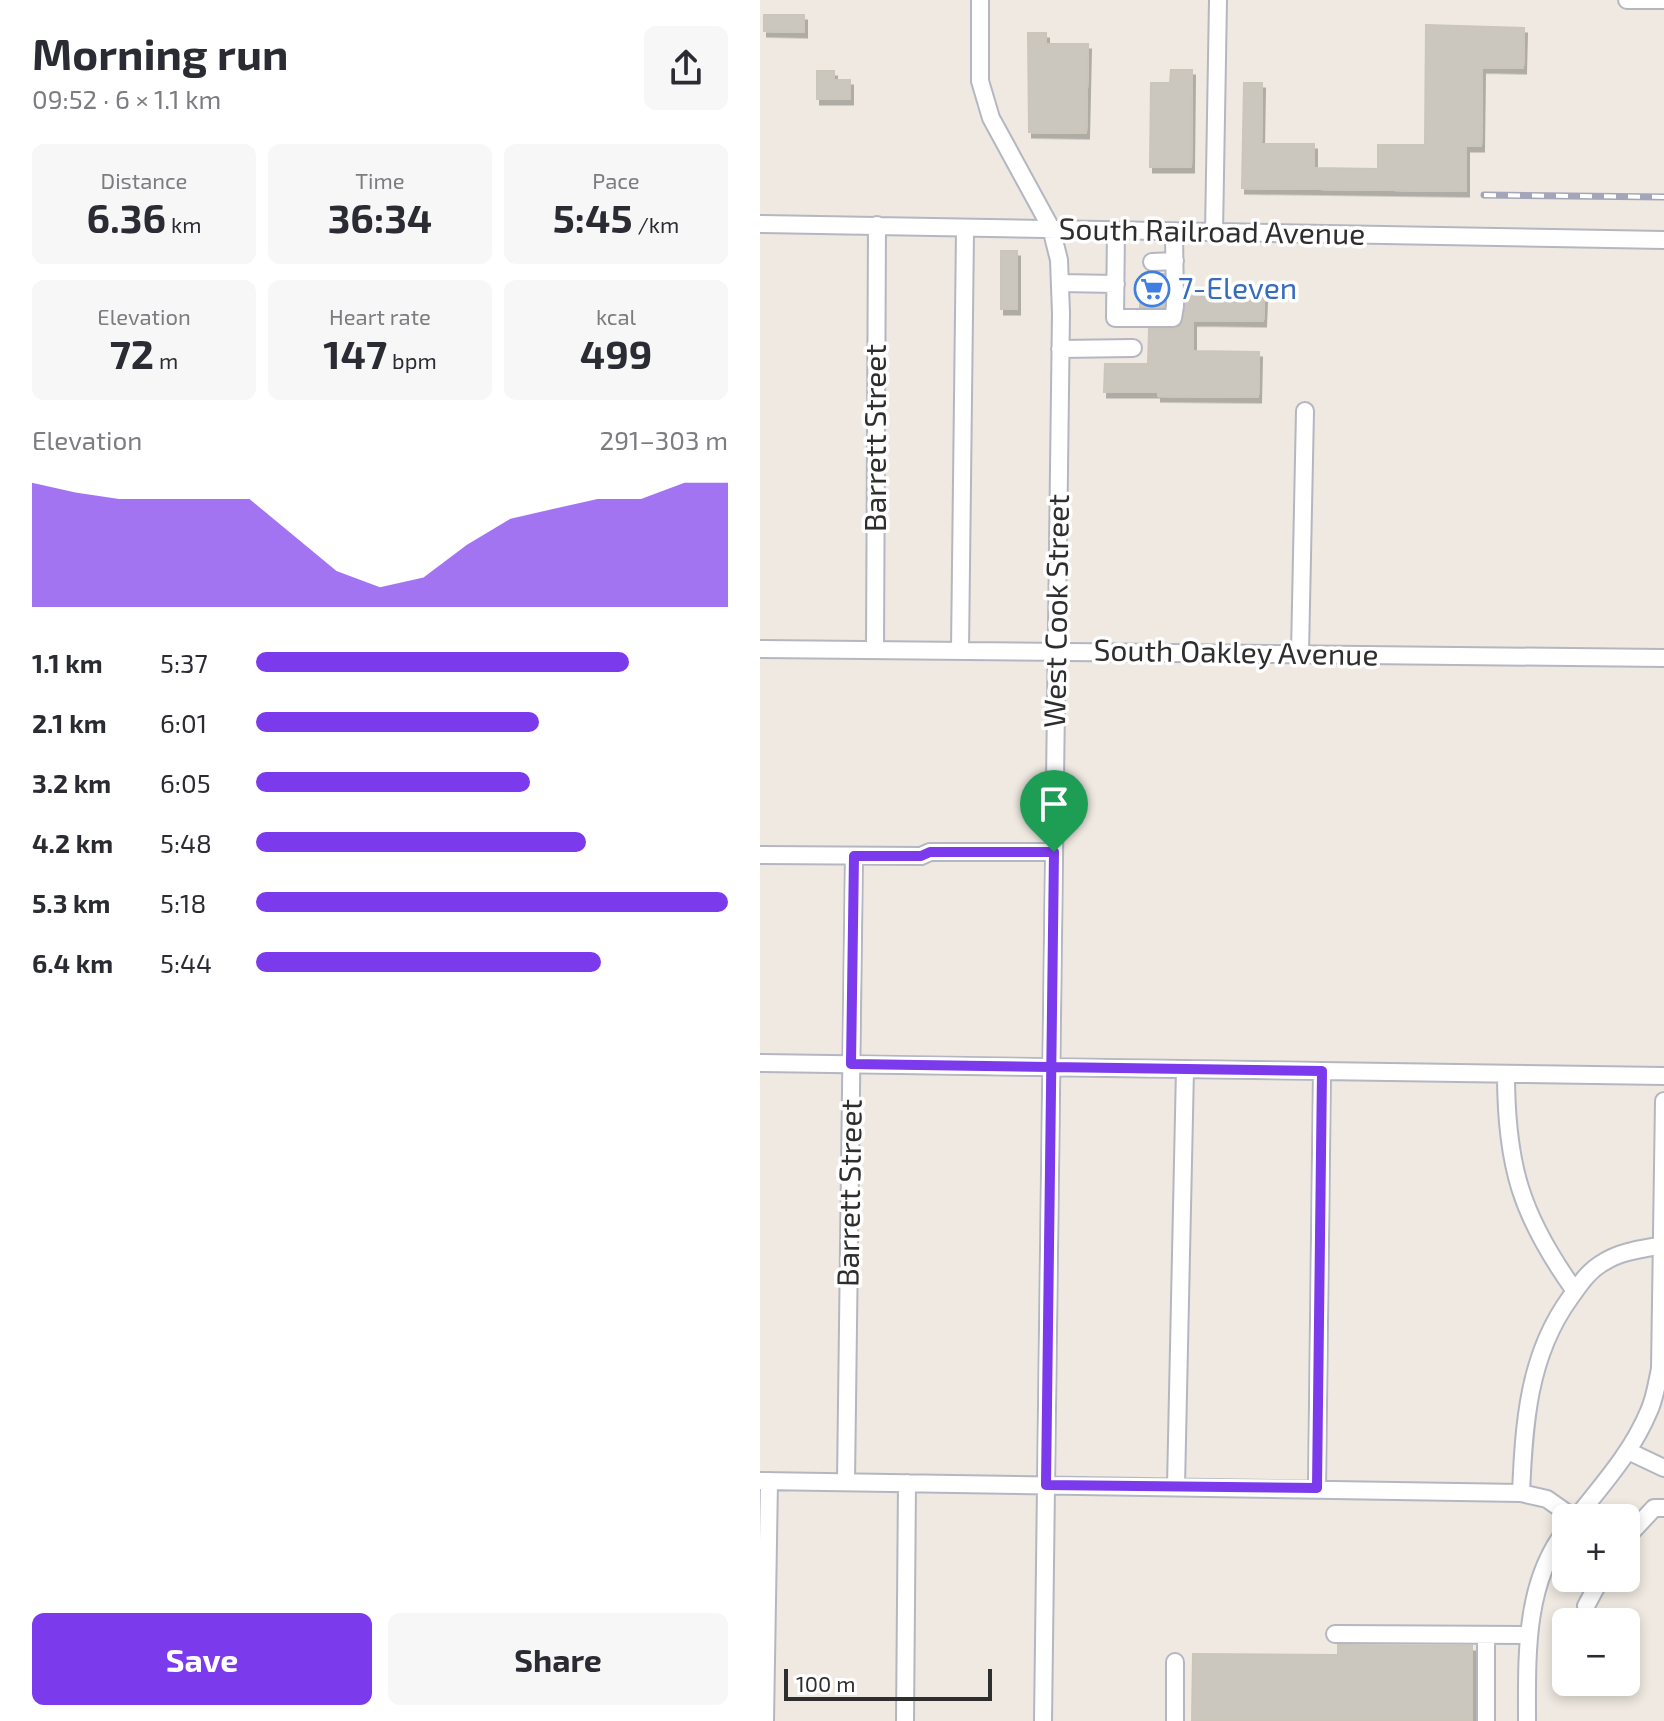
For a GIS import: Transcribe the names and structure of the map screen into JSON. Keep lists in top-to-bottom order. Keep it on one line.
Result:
{"streets":{"street":["South Railroad Avenue","Barrett Street","West Cook Street","South Oakley Avenue"]},"crossings":[["South Railroad Avenue","Barrett Street"],["South Railroad Avenue","West Cook Street"],["Barrett Street","South Oakley Avenue"],["West Cook Street","South Oakley Avenue"]],"places":{"supermarket":["7-Eleven"]},"scale_bar":"100 m","page":{"heading":["Morning run","09:52 · 6 × 1.1 km"],"stats":[["Distance","6.36 km"],["Time","36:34"],["Pace","5:45 /km"],["Elevation","72 m"],["Heart rate","147 bpm"],["kcal","499"]],"chart":["Elevation","291–303 m"],"list":[{"name":"1.1 km","note":"5:37"},{"name":"2.1 km","note":"6:01"},{"name":"3.2 km","note":"6:05"},{"name":"4.2 km","note":"5:48"},{"name":"5.3 km","note":"5:18"},{"name":"6.4 km","note":"5:44"}],"map_buttons":["+","−"],"buttons":["Save","Share"],"scale":"100 m"}}
